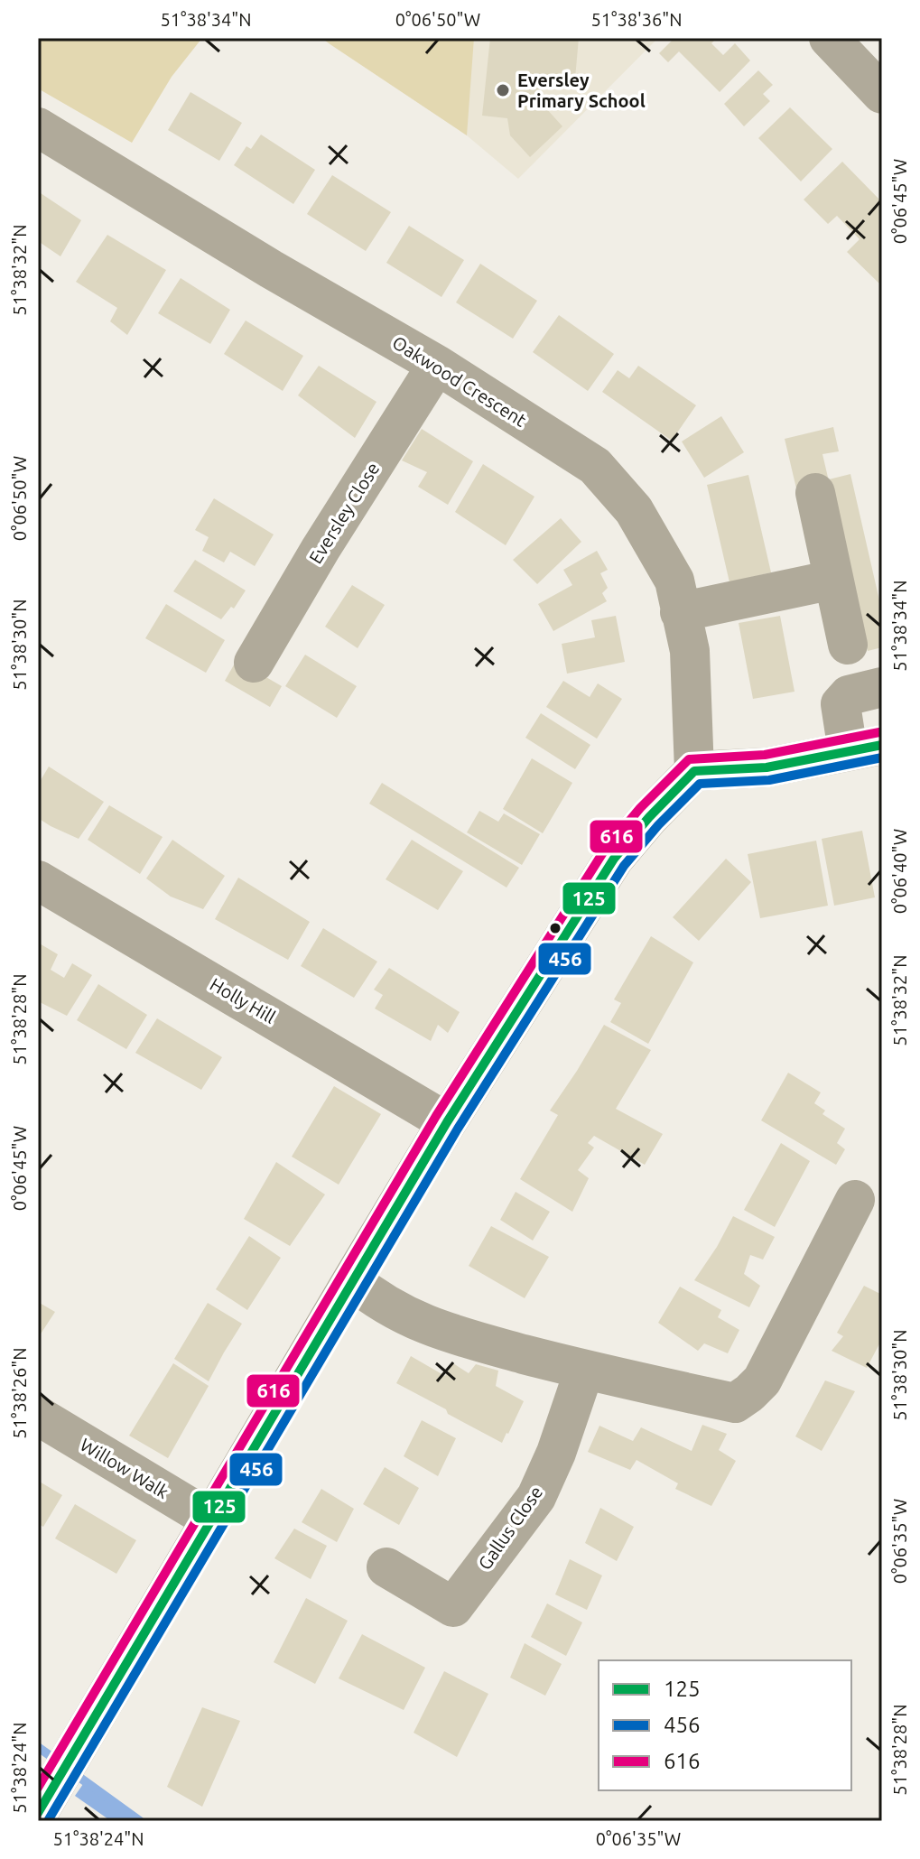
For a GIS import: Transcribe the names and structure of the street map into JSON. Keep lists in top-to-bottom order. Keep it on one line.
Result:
{"streets":{"street":["Oakwood Crescent","Eversley Close","Holly Hill","Willow Walk","Gallus Close"]},"crossings":[["Oakwood Crescent","Eversley Close"]],"places":["Eversley Primary School"],"lines":["transit line 616","transit line 125","transit line 456"],"legend":["125","456","616"],"coordinates":["51°38'34\"N","0°06'50\"W","51°38'36\"N","0°06'45\"W","51°38'32\"N","51°38'30\"N","0°06'40\"W","51°38'28\"N","51°38'26\"N","0°06'35\"W","51°38'24\"N"]}
